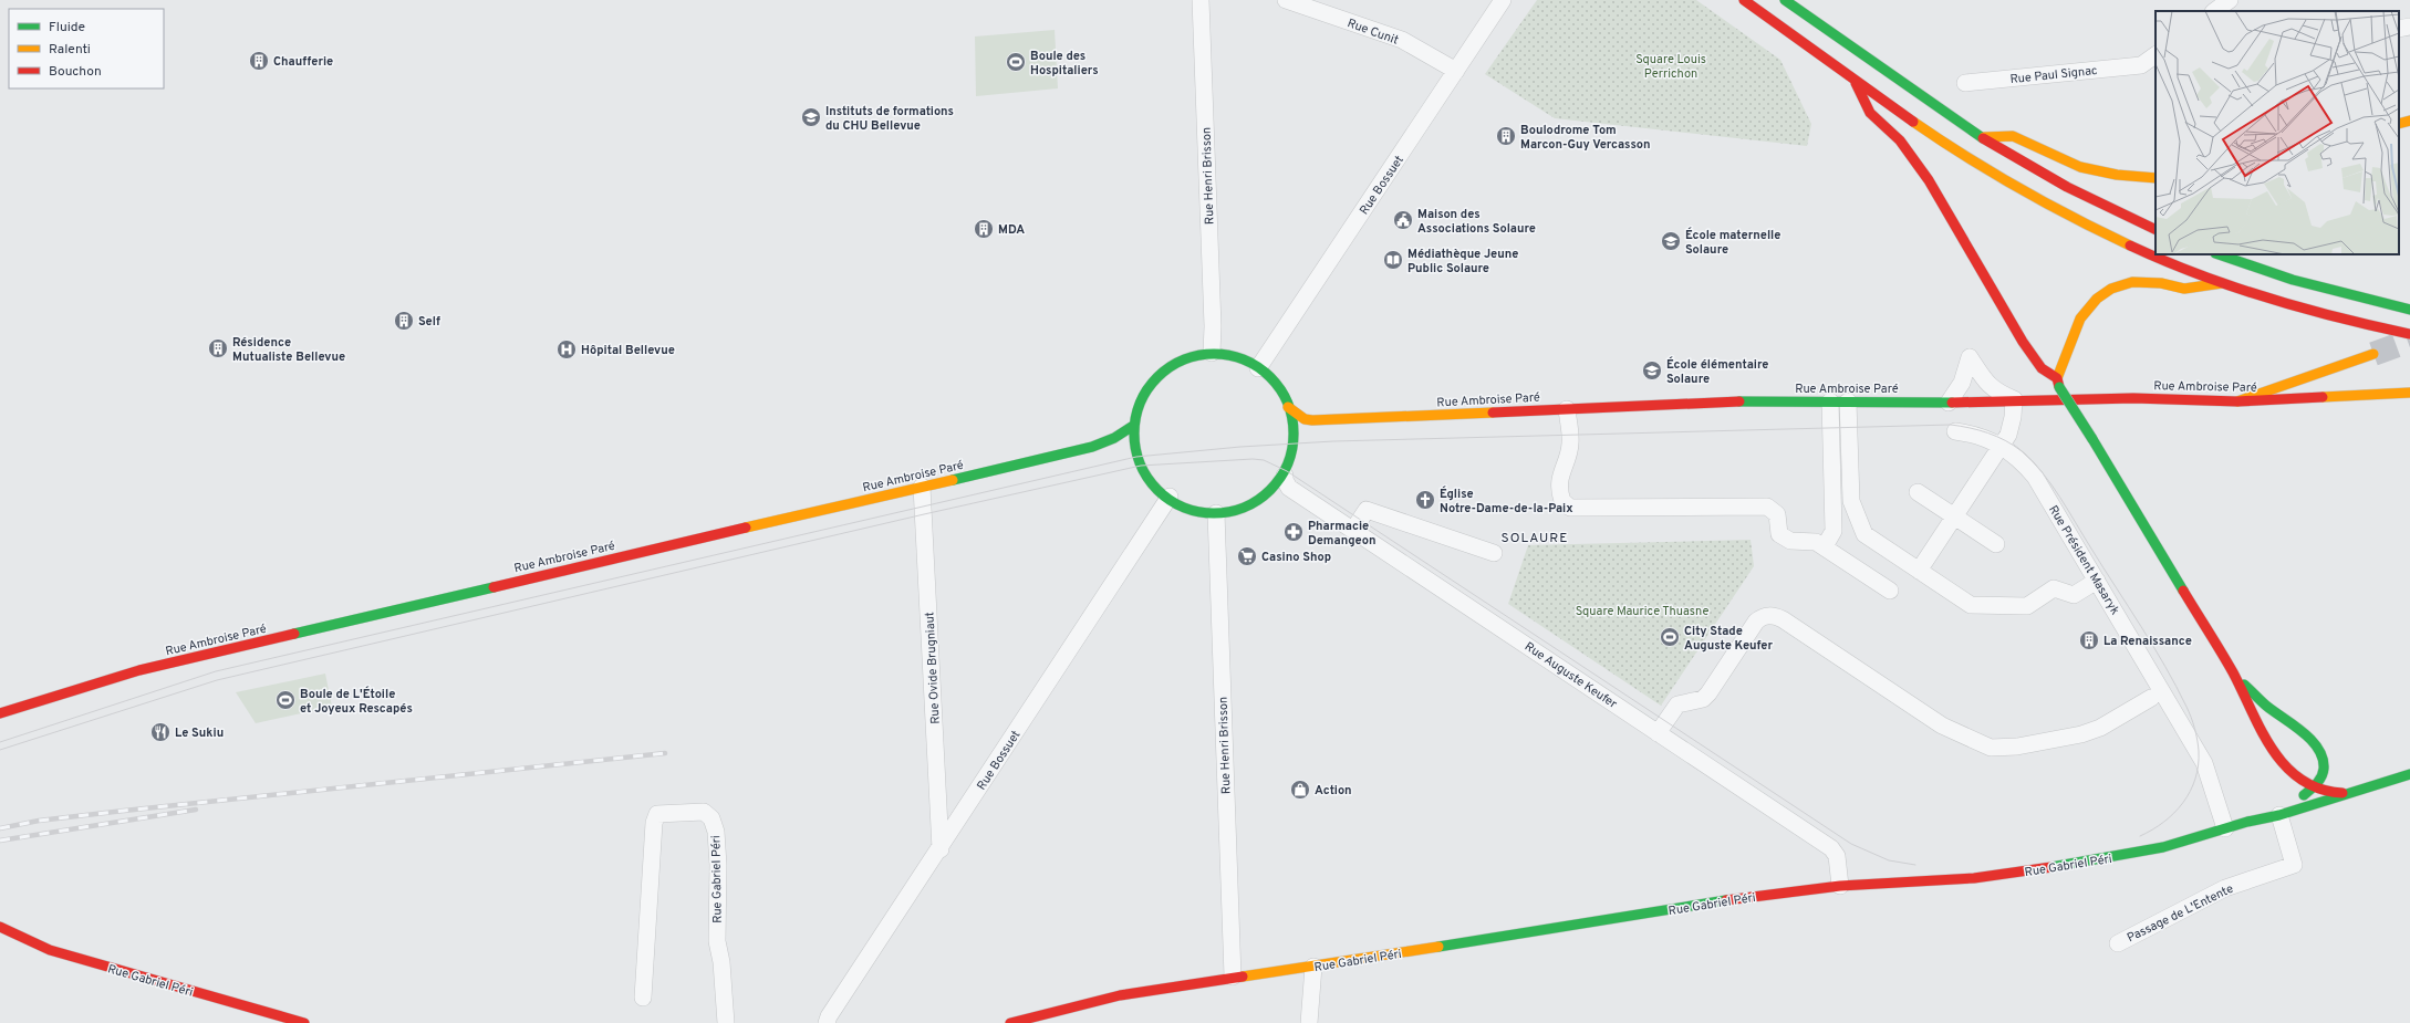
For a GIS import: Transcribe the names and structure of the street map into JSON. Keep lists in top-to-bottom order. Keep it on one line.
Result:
{"streets":{"main road":["Rue Ambroise Paré","Rue Gabriel Péri"],"street":["Rue Cunit","Rue Paul Signac","Rue Henri Brisson","Rue Bossuet","Rue Président Masaryk","Rue Ovide Brugniaut","Rue Auguste Keufer","Passage de L'Entente"]},"crossings":[["Rue Cunit","Rue Bossuet"],["Rue Henri Brisson","Rue Gabriel Péri"],["Rue Bossuet","Rue Ovide Brugniaut"],["Rue Ambroise Paré","Rue Ovide Brugniaut"],["Rue Président Masaryk","Rue Gabriel Péri"],["Rue Auguste Keufer","Rue Gabriel Péri"],["Rue Gabriel Péri","Passage de L'Entente"]],"districts":["SOLAURE"],"parks":["Square Louis Perrichon","Square Maurice Thuasne"],"places":{"building":["Chaufferie","Boulodrome Tom Marcon-Guy Vercasson","MDA","Self","Résidence Mutualiste Bellevue","La Renaissance"],"sports":["Boule des Hospitaliers","City Stade Auguste Keufer","Boule de L'Étoile et Joyeux Rescapés"],"school or university":["Instituts de formations du CHU Bellevue","École maternelle Solaure","École élémentaire Solaure"],"public building":["Maison des Associations Solaure"],"library":["Médiathèque Jeune Public Solaure"],"hospital":["Hôpital Bellevue"],"church":["Église Notre-Dame-de-la-Paix"],"pharmacy":["Pharmacie Demangeon"],"supermarket":["Casino Shop"],"restaurant":["Le Sukiu"],"shop":["Action"]},"legend":["Fluide","Ralenti","Bouchon"]}
